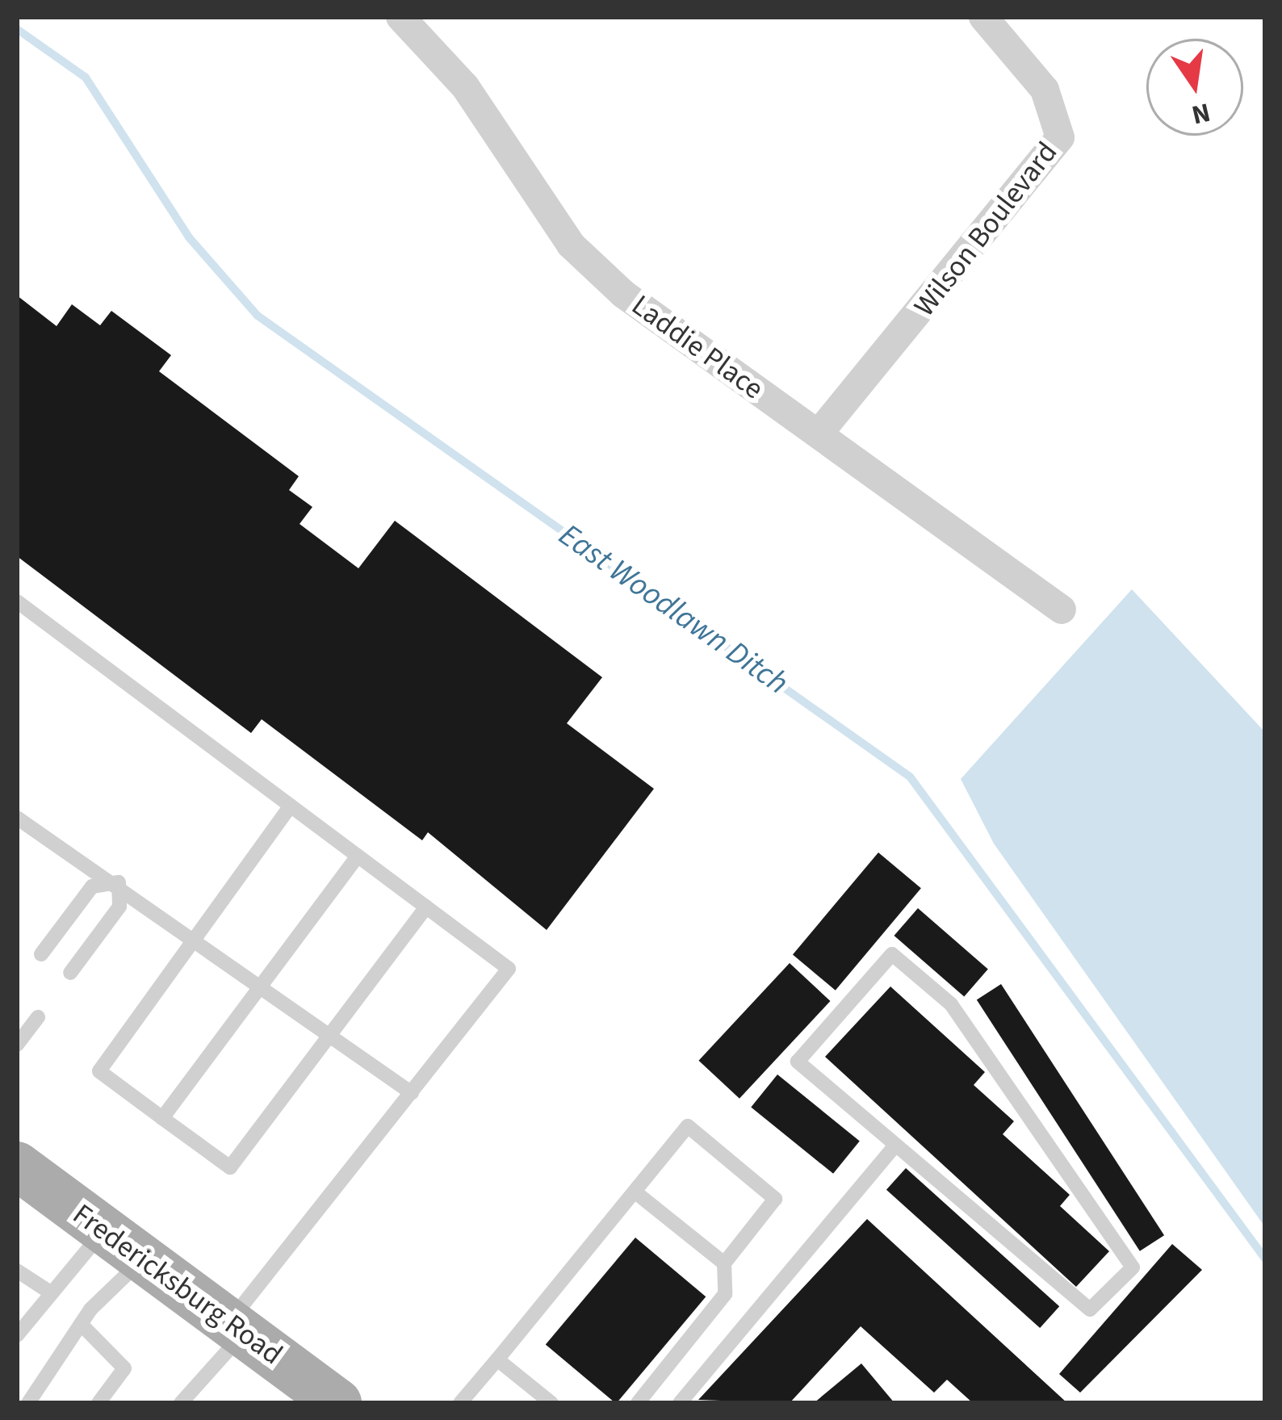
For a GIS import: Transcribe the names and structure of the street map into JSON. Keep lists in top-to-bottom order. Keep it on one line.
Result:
{"streets":{"main road":["Fredericksburg Road"],"street":["Wilson Boulevard","Laddie Place"]},"crossings":[["Wilson Boulevard","Laddie Place"]],"water":["East Woodlawn Ditch"],"north":"bottom"}
